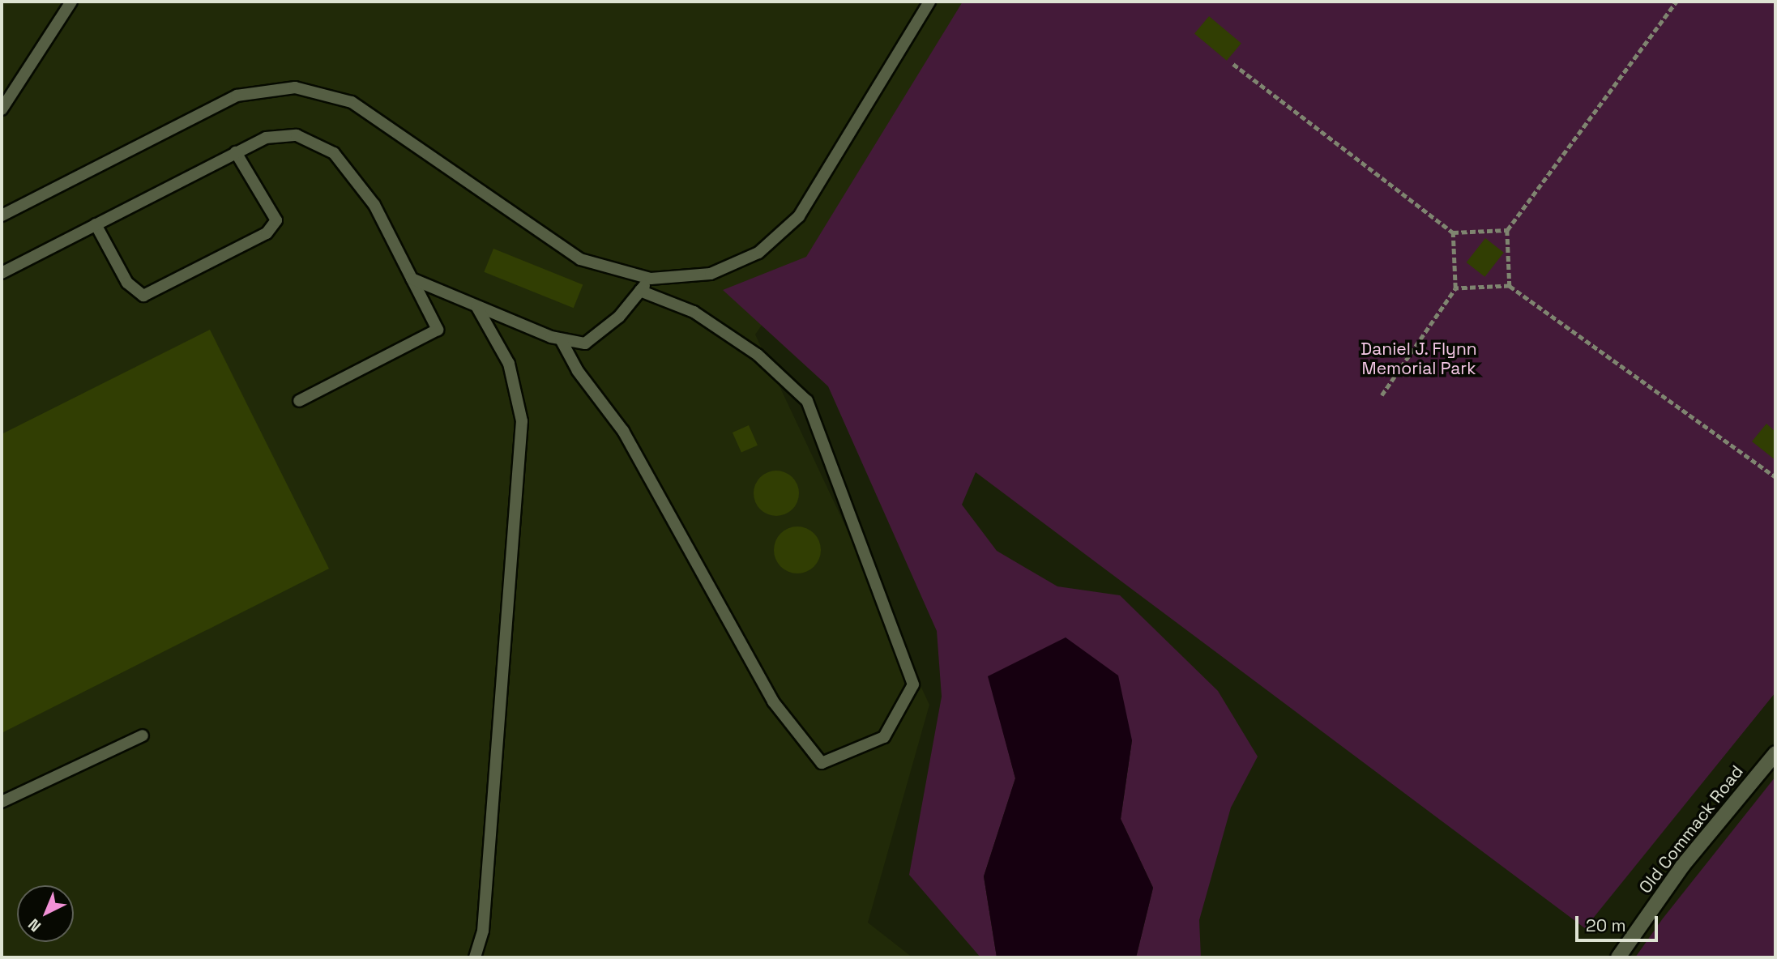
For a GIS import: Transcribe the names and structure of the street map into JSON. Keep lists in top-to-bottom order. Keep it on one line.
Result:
{"streets":{"street":["Old Commack Road"]},"parks":["Daniel J. Flynn Memorial Park"],"scale_bar":"20 m","north":"bottom left"}
